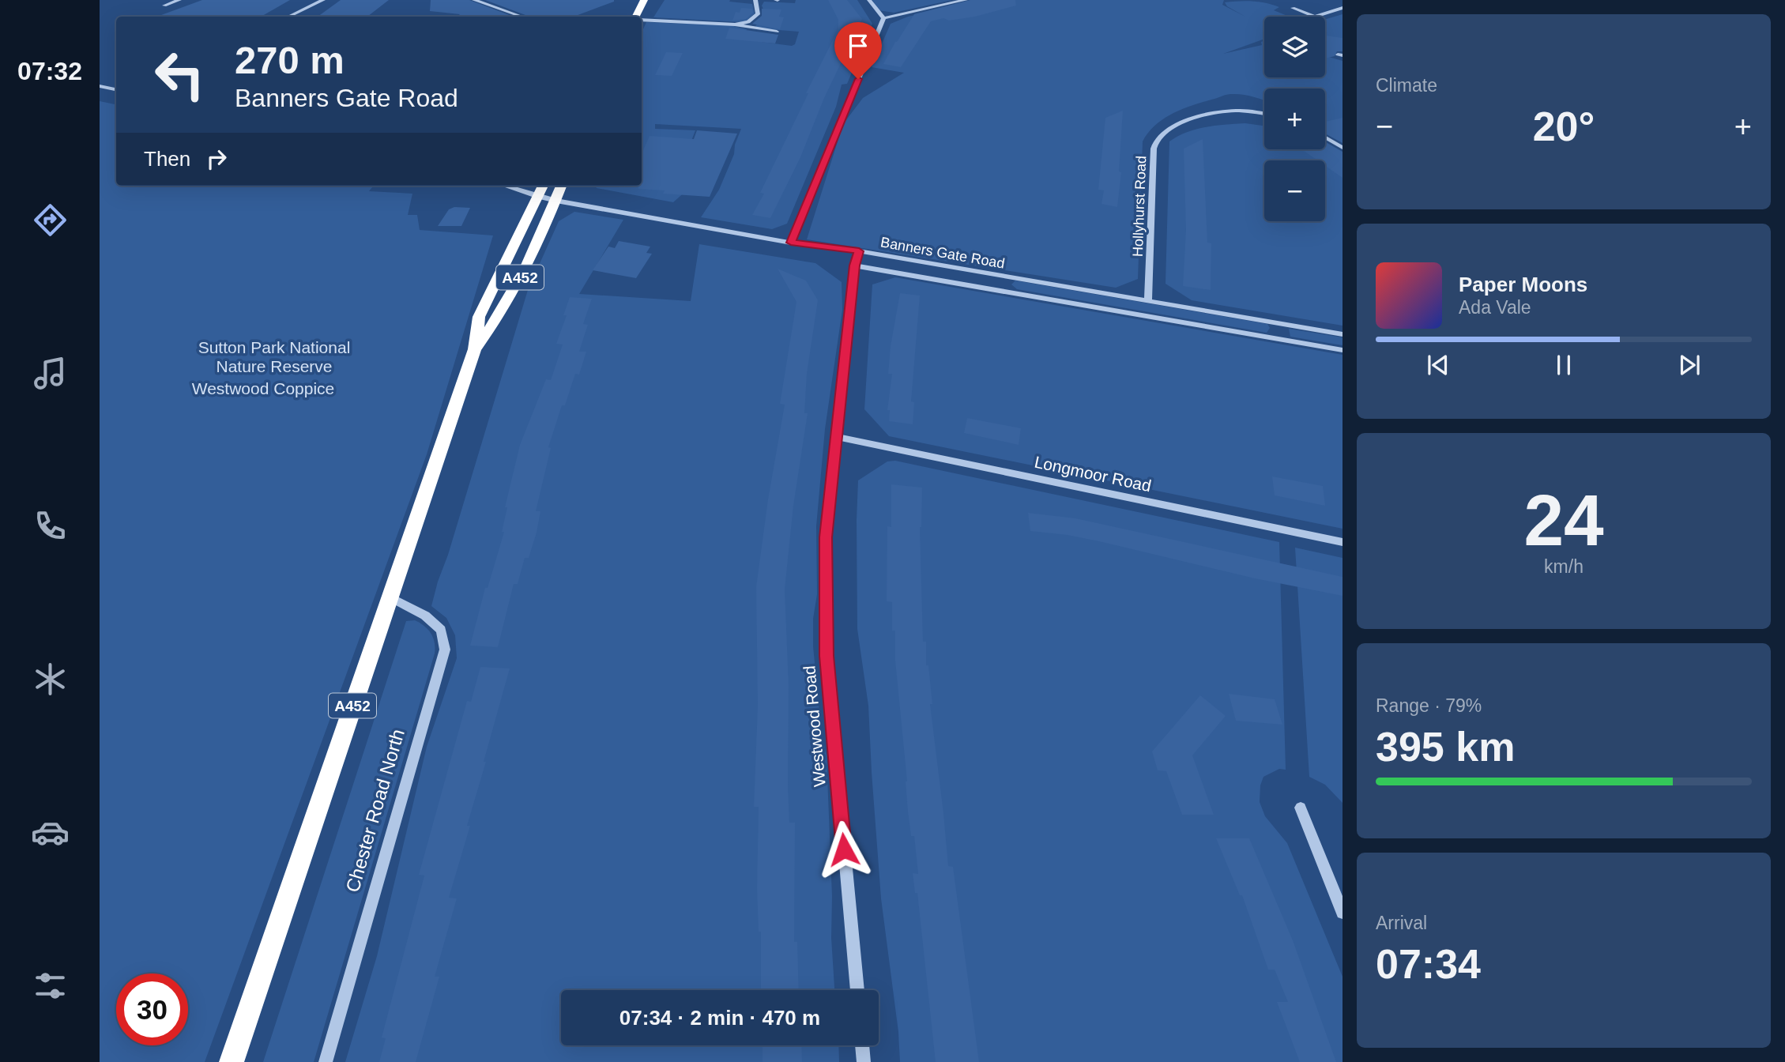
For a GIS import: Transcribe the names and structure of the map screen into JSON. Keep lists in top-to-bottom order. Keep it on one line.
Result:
{"streets":{"highway":["A452"],"street":["Hollyhurst Road","Banners Gate Road","Longmoor Road","Westwood Road","Chester Road North"]},"crossings":[["Hollyhurst Road","Banners Gate Road"],["Banners Gate Road","A452"],["Banners Gate Road","Westwood Road"],["A452","Chester Road North"],["Longmoor Road","Westwood Road"]],"parks":["Sutton Park National Nature Reserve","Westwood Coppice"],"page":{"tabs":"07:32","tile":["Climate",["24","km/h"],["Range · 79%","395 km"],["Arrival","07:34"]],"map_buttons":["+","−"],"turn":["270 m","Banners Gate Road"],"heat":["−","20°","+"],"then":"Then","song":["Paper Moons","Ada Vale"],"limit":"30","trip":"07:34 · 2 min · 470 m"}}
